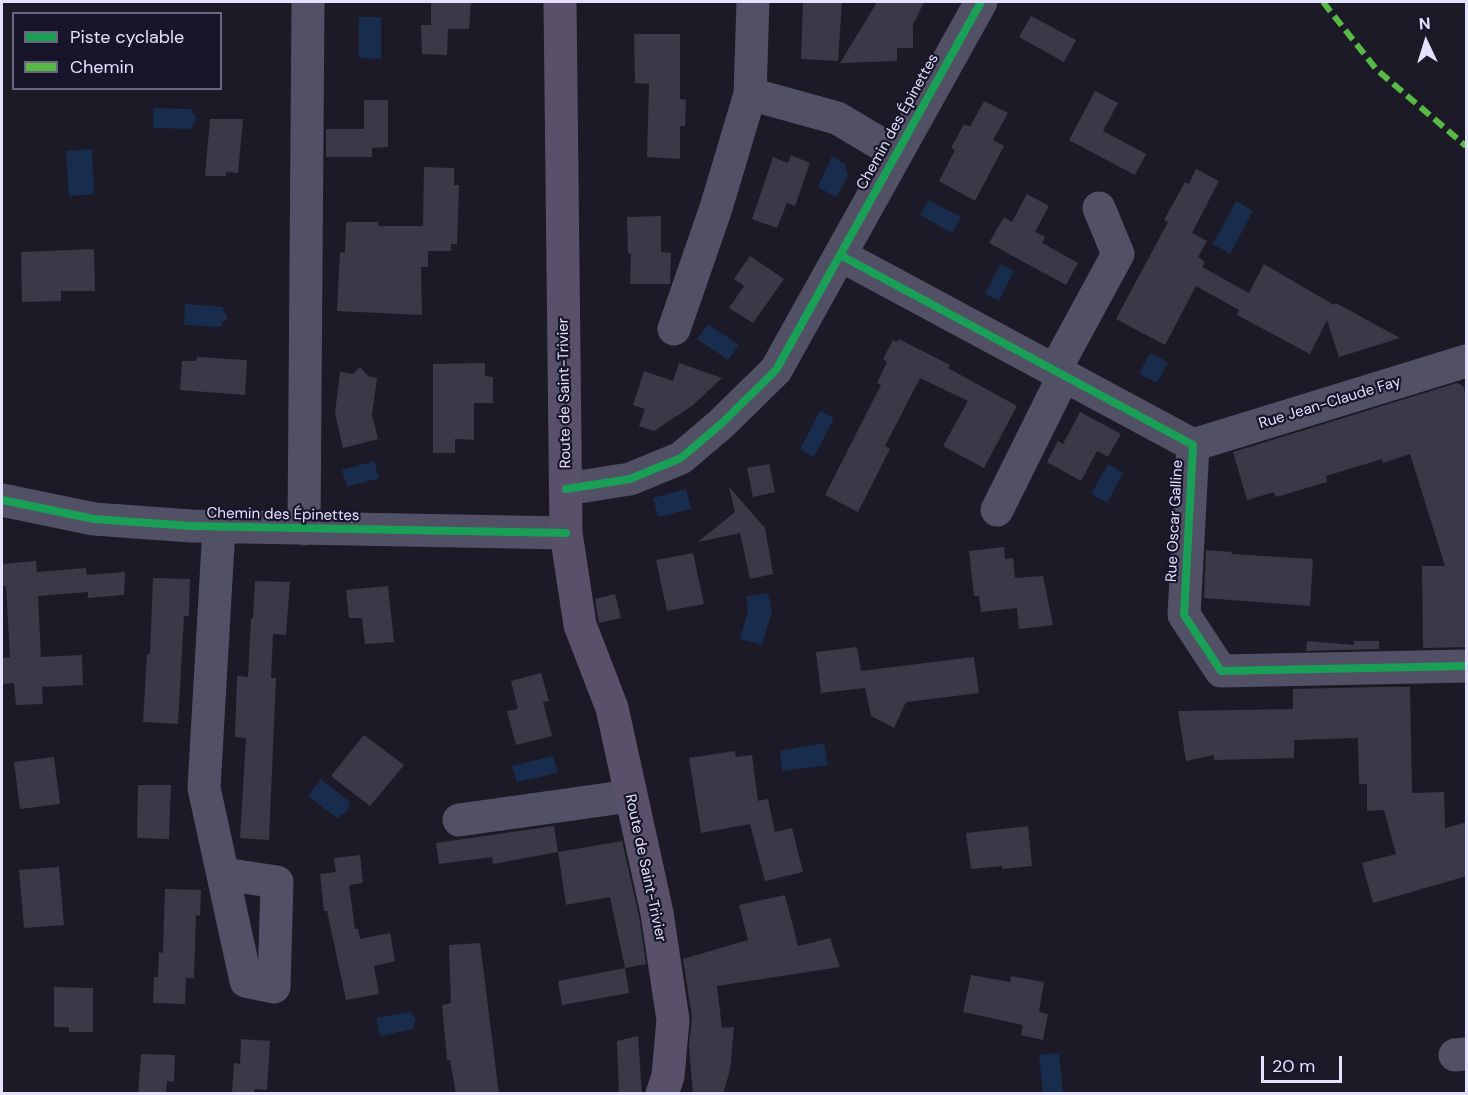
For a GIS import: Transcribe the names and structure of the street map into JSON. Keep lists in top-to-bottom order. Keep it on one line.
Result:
{"streets":{"main road":["Route de Saint-Trivier"],"street":["Chemin des Épinettes","Rue Jean-Claude Fay","Rue Oscar Galline"]},"crossings":[["Chemin des Épinettes","Route de Saint-Trivier"],["Chemin des Épinettes","Rue Oscar Galline"],["Rue Jean-Claude Fay","Rue Oscar Galline"]],"legend":["Piste cyclable","Chemin"],"scale_bar":"20 m","north":"top"}
